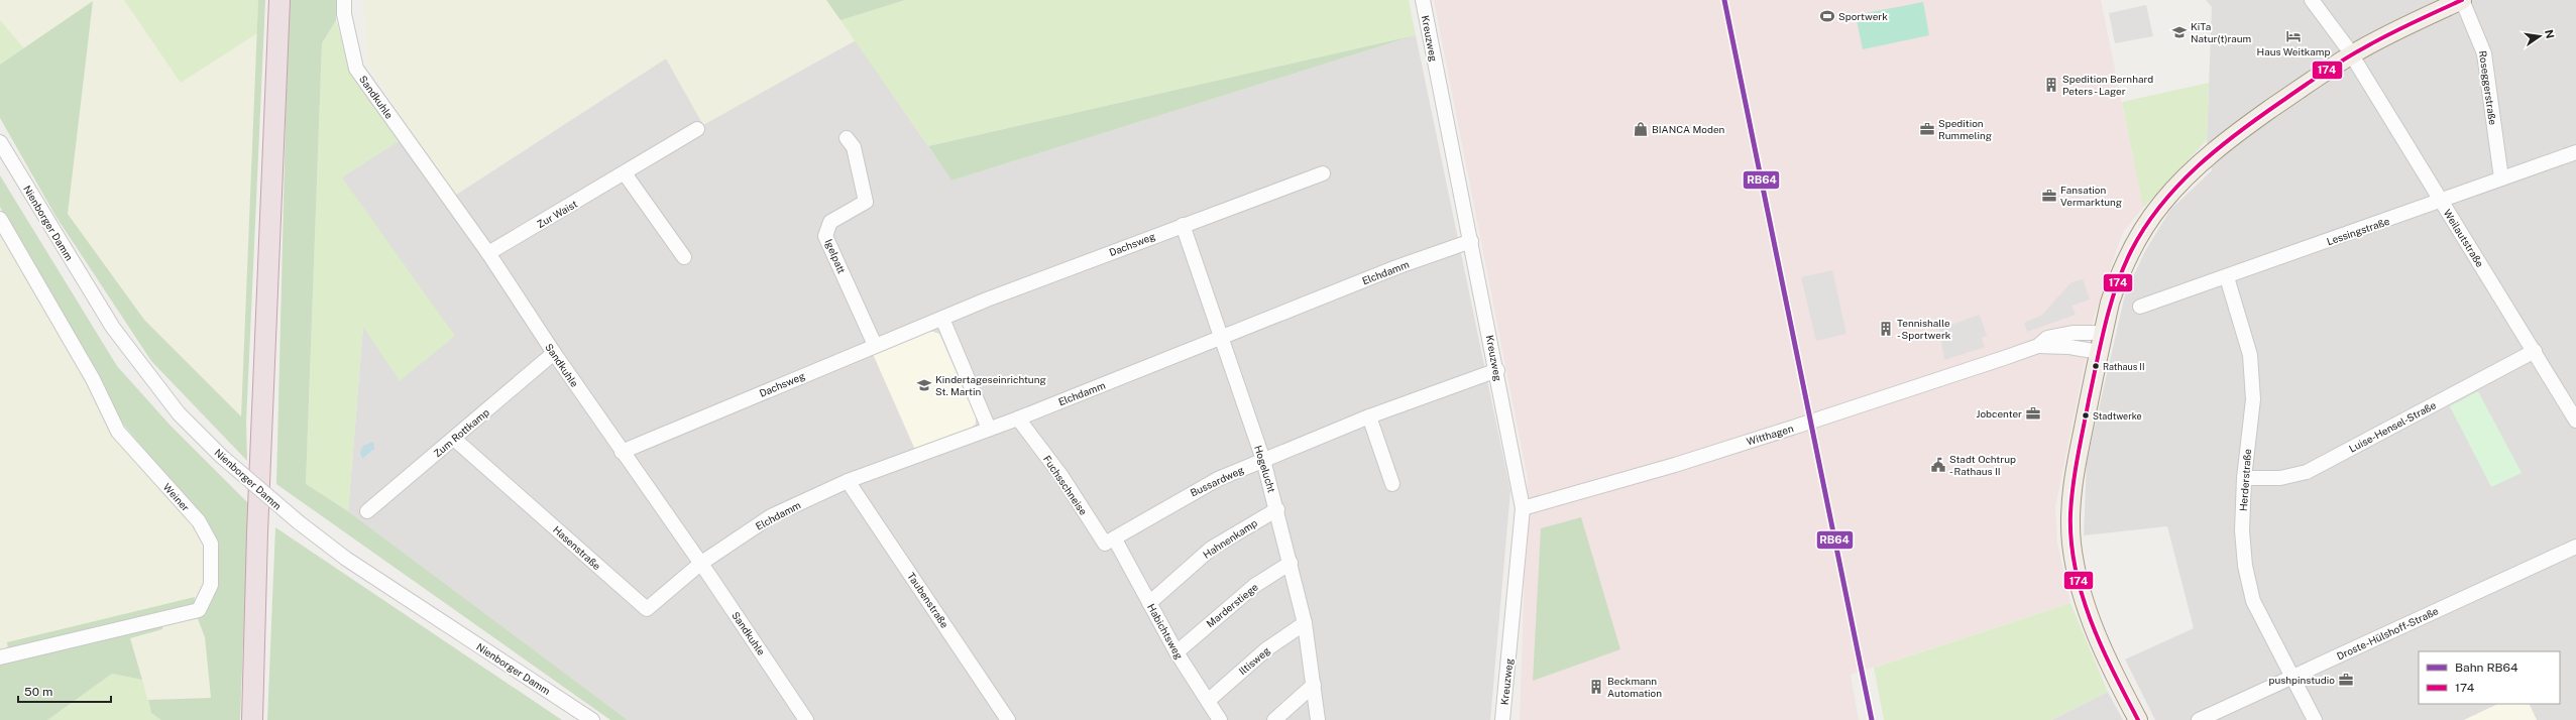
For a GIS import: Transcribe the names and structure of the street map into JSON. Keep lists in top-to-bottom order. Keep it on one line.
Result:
{"streets":{"street":["Kreuzweg","Roseggerstraße","Sandkuhle","Zur Waist","Nienborger Damm","Lessingstraße","Weilautstraße","Dachsweg","Igelpatt","Elchdamm","Luise-Hensel-Straße","Zum Rottkamp","Witthagen","Hogelucht","Herderstraße","Bussardweg","Fuchsschneise","Weiner","Hahnenkamp","Hasenstraße","Taubenstraße","Marderstiege","Habichtsweg","Droste-Hülshoff-Straße","Iltisweg"]},"crossings":[["Kreuzweg","Elchdamm"],["Kreuzweg","Witthagen"],["Kreuzweg","Bussardweg"],["Roseggerstraße","Lessingstraße"],["Sandkuhle","Zur Waist"],["Sandkuhle","Dachsweg"],["Sandkuhle","Elchdamm"],["Sandkuhle","Zum Rottkamp"],["Sandkuhle","Hasenstraße"],["Lessingstraße","Weilautstraße"],["Lessingstraße","Herderstraße"],["Weilautstraße","Luise-Hensel-Straße"],["Dachsweg","Igelpatt"],["Dachsweg","Hogelucht"],["Elchdamm","Hogelucht"],["Elchdamm","Fuchsschneise"],["Elchdamm","Hasenstraße"],["Elchdamm","Taubenstraße"],["Luise-Hensel-Straße","Herderstraße"],["Zum Rottkamp","Hasenstraße"],["Hogelucht","Bussardweg"],["Hogelucht","Hahnenkamp"],["Hogelucht","Marderstiege"],["Hogelucht","Iltisweg"],["Herderstraße","Droste-Hülshoff-Straße"],["Bussardweg","Fuchsschneise"],["Bussardweg","Habichtsweg"],["Fuchsschneise","Habichtsweg"],["Hahnenkamp","Habichtsweg"],["Marderstiege","Habichtsweg"],["Habichtsweg","Iltisweg"]],"places":{"sports":["Sportwerk"],"school or university":["KiTa Natur(t)raum","Kindertageseinrichtung St. Martin"],"hotel":["Haus Weitkamp"],"building":["Spedition Bernhard Peters - Lager","Tennishalle - Sportwerk","Beckmann Automation"],"shop":["BIANCA Moden"],"office":["Spedition Rummeling","Fansation Vermarktung","Jobcenter","pushpinstudio"],"other":["Rathaus II","Stadtwerke"],"public building":["Stadt Ochtrup - Rathaus II"]},"lines":["rail line RB64","transit line 174"],"legend":["Bahn RB64","174"],"scale_bar":"50 m","north":"right"}
